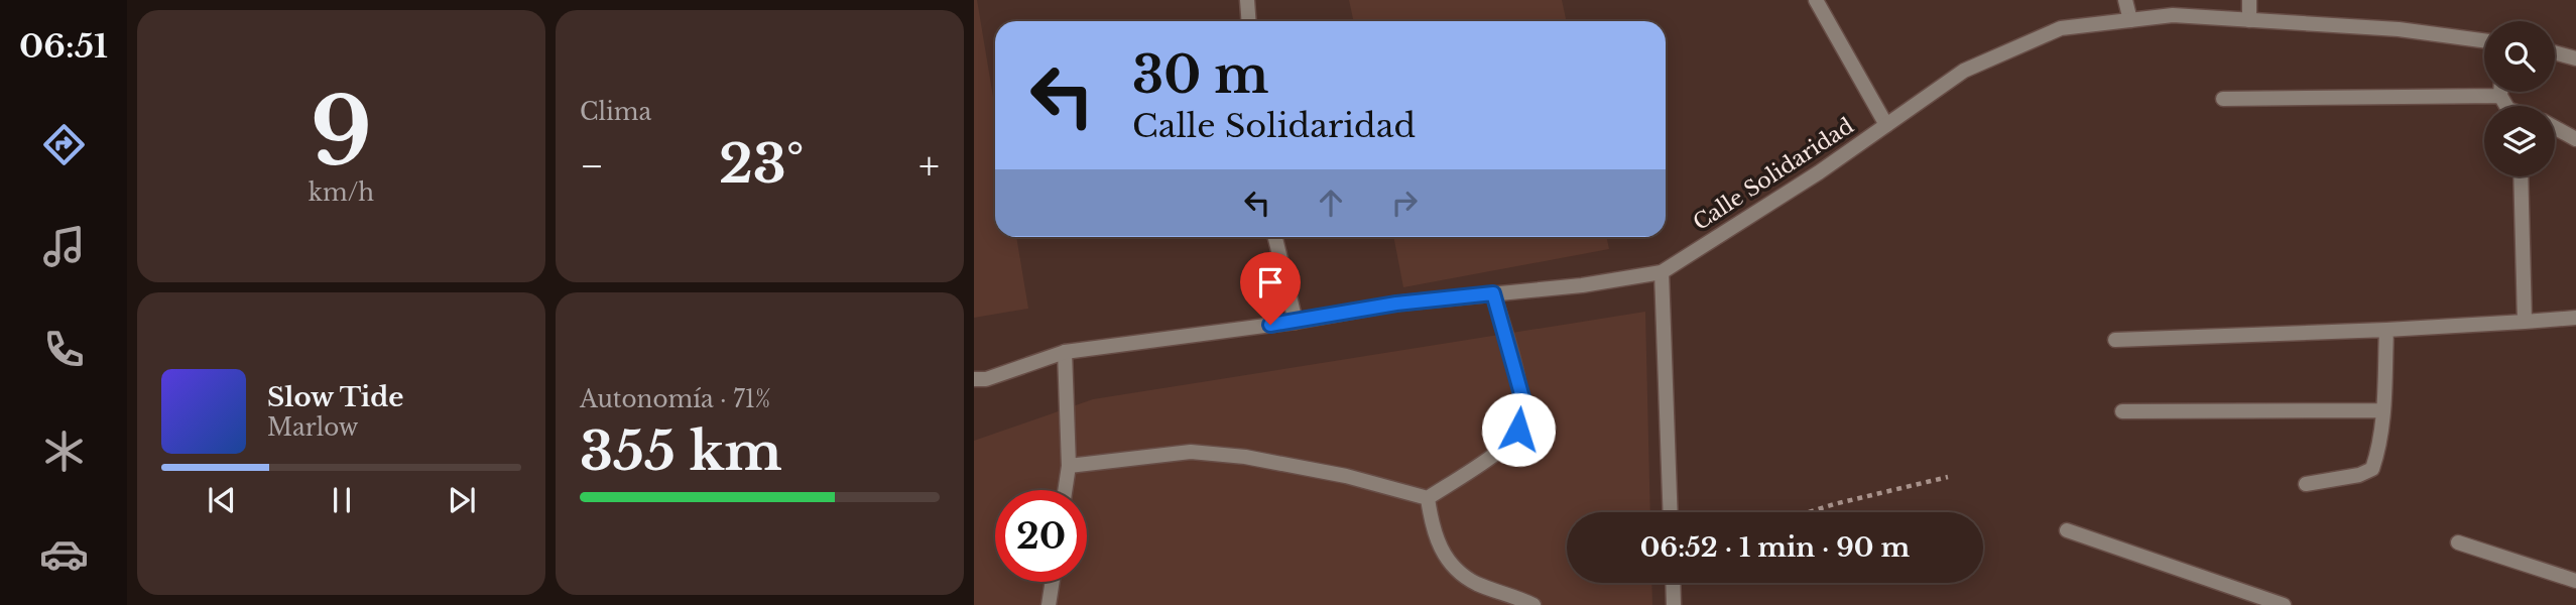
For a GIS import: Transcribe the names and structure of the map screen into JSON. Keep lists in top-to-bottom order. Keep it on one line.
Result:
{"streets":{"street":["Calle Solidaridad"]},"page":{"tabs":"06:51","tile":[["9","km/h"],"Clima",["Autonomía · 71%","355 km"]],"turn":["30 m","Calle Solidaridad"],"heat":["−","23°","+"],"song":["Slow Tide","Marlow"],"limit":"20","trip":"06:52 · 1 min · 90 m"}}
